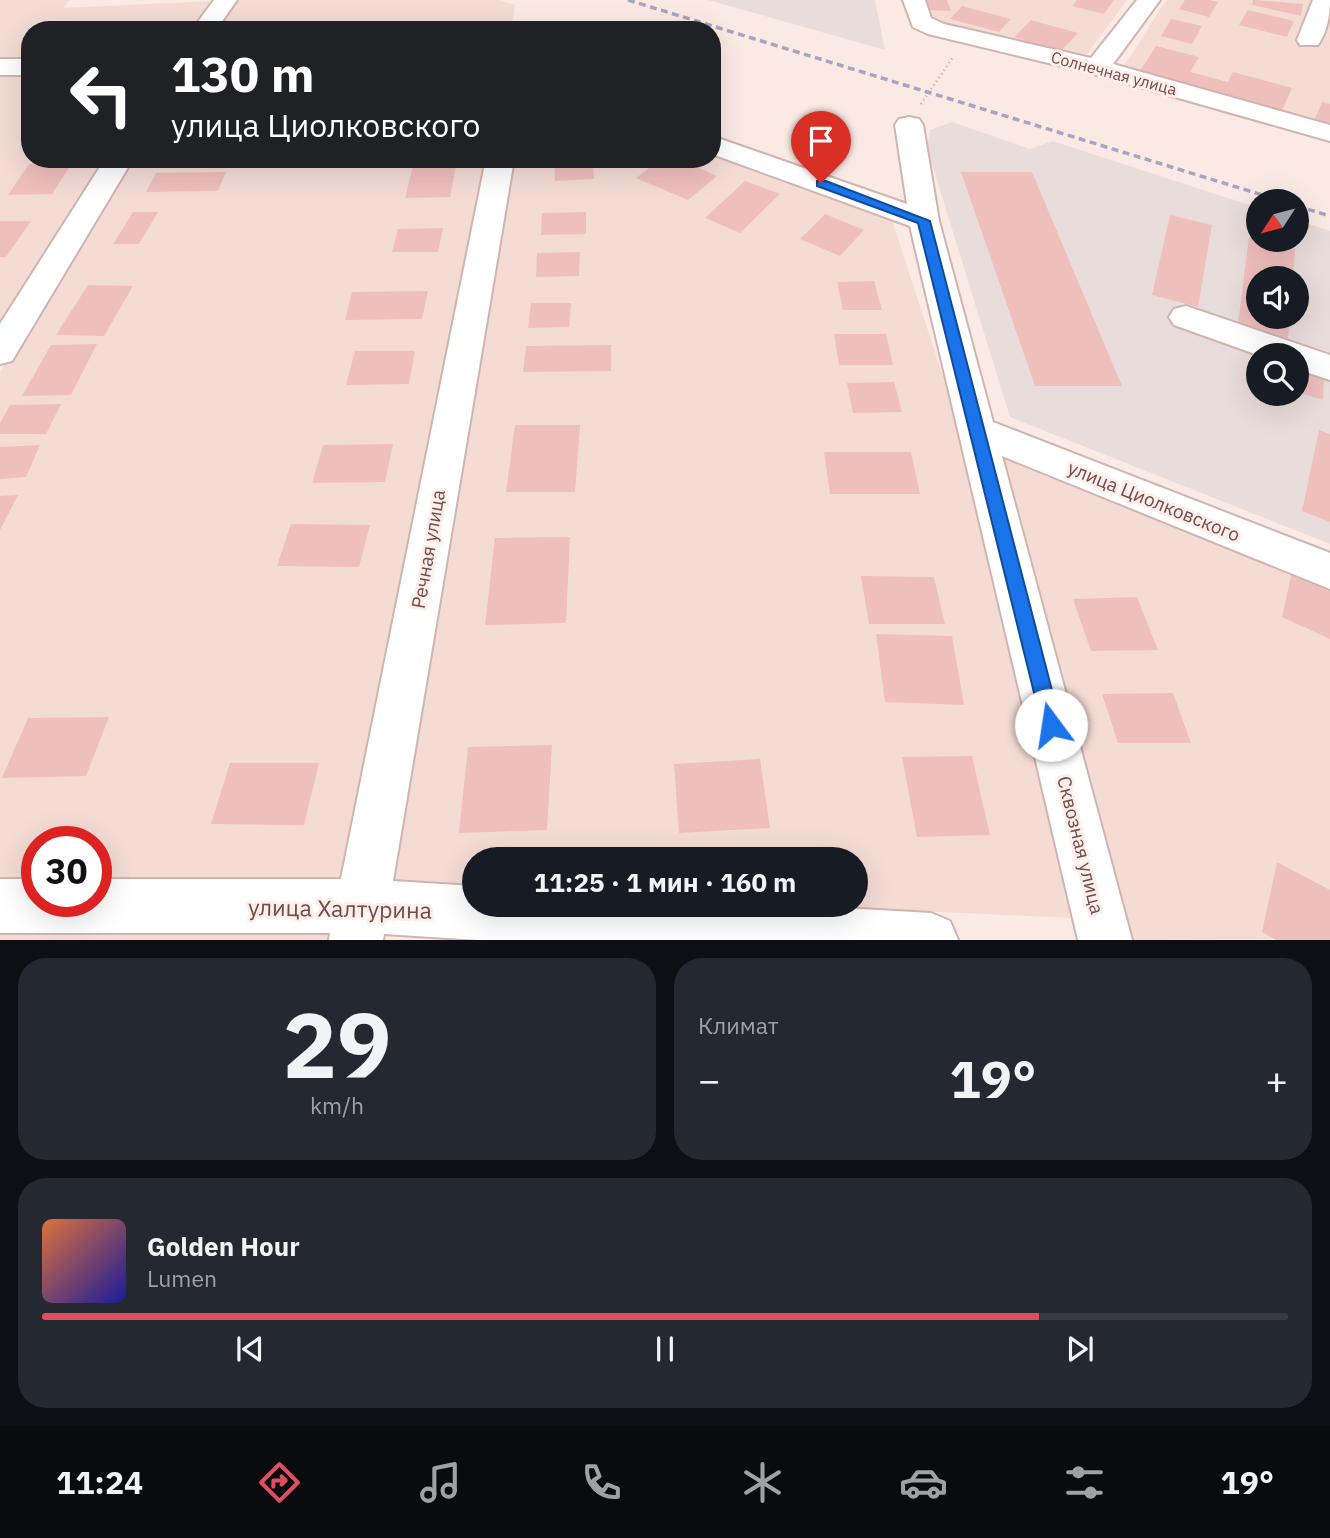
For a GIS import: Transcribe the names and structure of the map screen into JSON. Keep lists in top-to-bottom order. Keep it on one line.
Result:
{"streets":{"street":["Солнечная улица","улица Циолковского","Речная улица","Сквозная улица","улица Халтурина"]},"crossings":[["улица Циолковского","Сквозная улица"],["Речная улица","улица Халтурина"]],"north":"bottom left","page":{"turn":["130 m","улица Циолковского"],"limit":"30","trip":"11:25 · 1 мин · 160 m","tile":[["29","km/h"],"Климат"],"heat":["−","19°","+"],"song":["Golden Hour","Lumen"],"tabs":["11:24","19°"]}}
